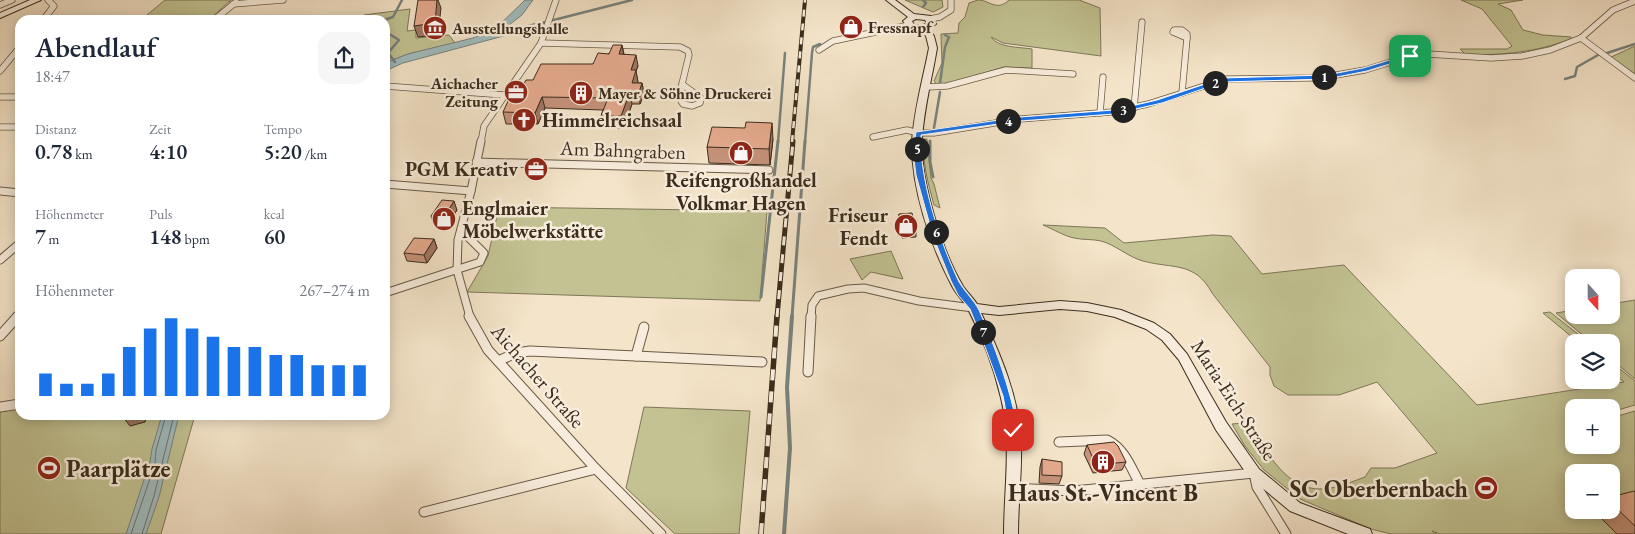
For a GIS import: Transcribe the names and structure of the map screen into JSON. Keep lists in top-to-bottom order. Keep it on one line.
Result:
{"streets":{"main road":["Maria-Eich-Straße"],"street":["Am Bahngraben","Aichacher Straße"]},"crossings":[["Am Bahngraben","Aichacher Straße"]],"places":{"shop":["Fressnapf","Reifengroßhandel Volkmar Hagen","Englmaier Möbelwerkstätte","Friseur Fendt"],"museum":["Ausstellungshalle"],"office":["Aichacher Zeitung","PGM Kreativ"],"building":["Mayer & Söhne Druckerei","Haus St.-Vincent B"],"church":["Himmelreichsaal"],"sports":["Paarplätze","SC Oberbernbach"]},"north":"bottom","page":{"heading":["Abendlauf","18:47"],"pins":["1","2","3","4","5","6","7"],"stats":[["Distanz","0.78 km"],["Zeit","4:10"],["Tempo","5:20 /km"],["Höhenmeter","7 m"],["Puls","148 bpm"],["kcal","60"]],"map_buttons":["+","−"],"chart":["Höhenmeter","267–274 m"]}}
